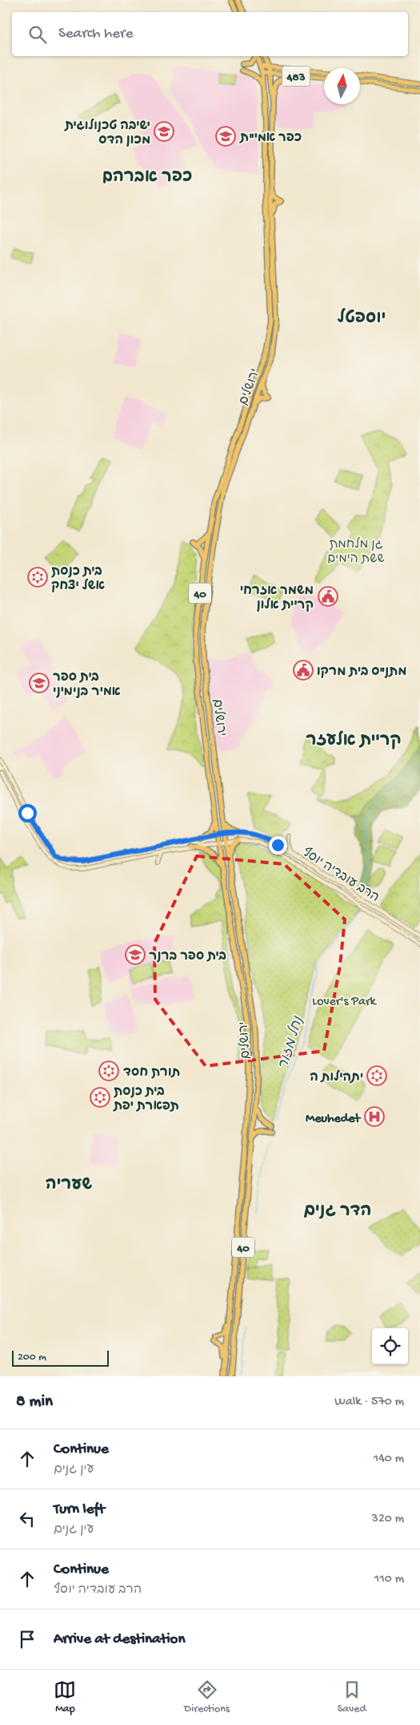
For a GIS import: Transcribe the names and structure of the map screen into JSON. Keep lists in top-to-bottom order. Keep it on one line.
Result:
{"streets":{"highway":["ירושלים","40"],"main road":["483","הרב עובדיה יוסף"]},"crossings":[["483","ירושלים"],["483","40"],["ירושלים","40"],["ירושלים","הרב עובדיה יוסף"]],"districts":["כפר אברהם","יוספטל","קריית אלעזר","שעריה","הדר גנים"],"water":["נחל מזור"],"parks":["גן מלחמת ששת הימים","Lover's Park"],"places":{"school or university":["ישיבה טכנולוגית מכון הדס","כפר אמי\"ת","בית ספר אמיר בנימיני","בית ספר ברנר"],"synagogue":["בית כנסת אשל יצחק","תורת חסד","תהילות ה'","בית כנסת תפארת יפת"],"public building":["משמר אזרחי קריית אלון","מתנ\"ס בית מרקו"],"hospital":["Meuhedet"]},"scale_bar":"200 m","north":"top","page":{"search":"Search here","scale":"200 m","heading":["8 min","Walk · 570 m"],"list":[["Continue","עין גנים","140 m"],["Turn left","עין גנים","320 m"],["Continue","הרב עובדיה יוסף","110 m"],"Arrive at destination"],"nav":["Map","Directions","Saved"]}}
